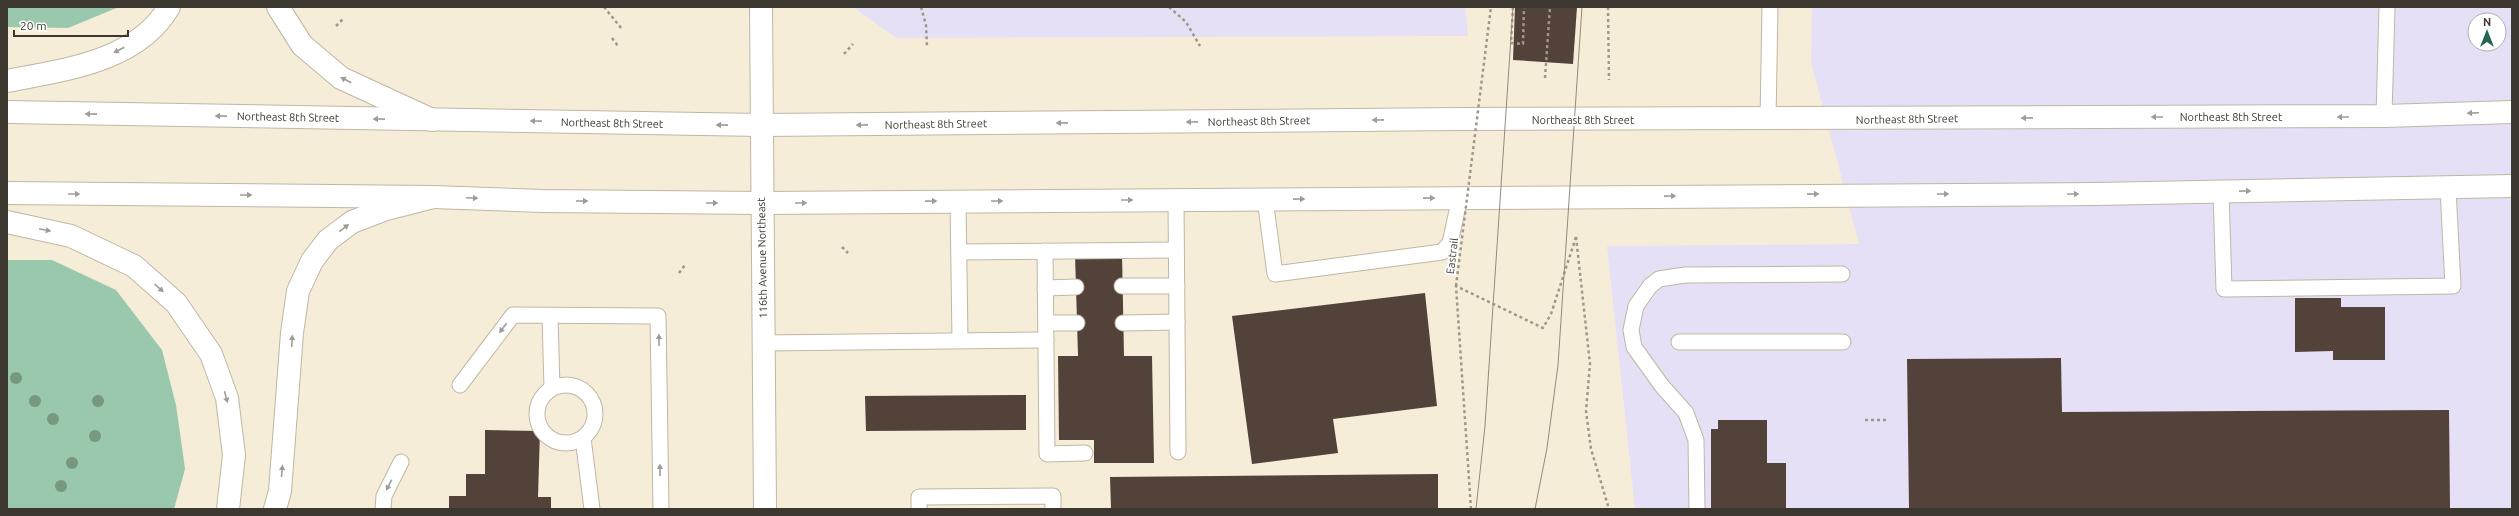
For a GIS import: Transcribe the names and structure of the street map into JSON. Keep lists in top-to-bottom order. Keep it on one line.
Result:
{"streets":{"main road":["Northeast 8th Street","116th Avenue Northeast"],"path":["Eastrail"]},"crossings":[["Northeast 8th Street","116th Avenue Northeast"]],"scale_bar":"20 m","north":"top"}
